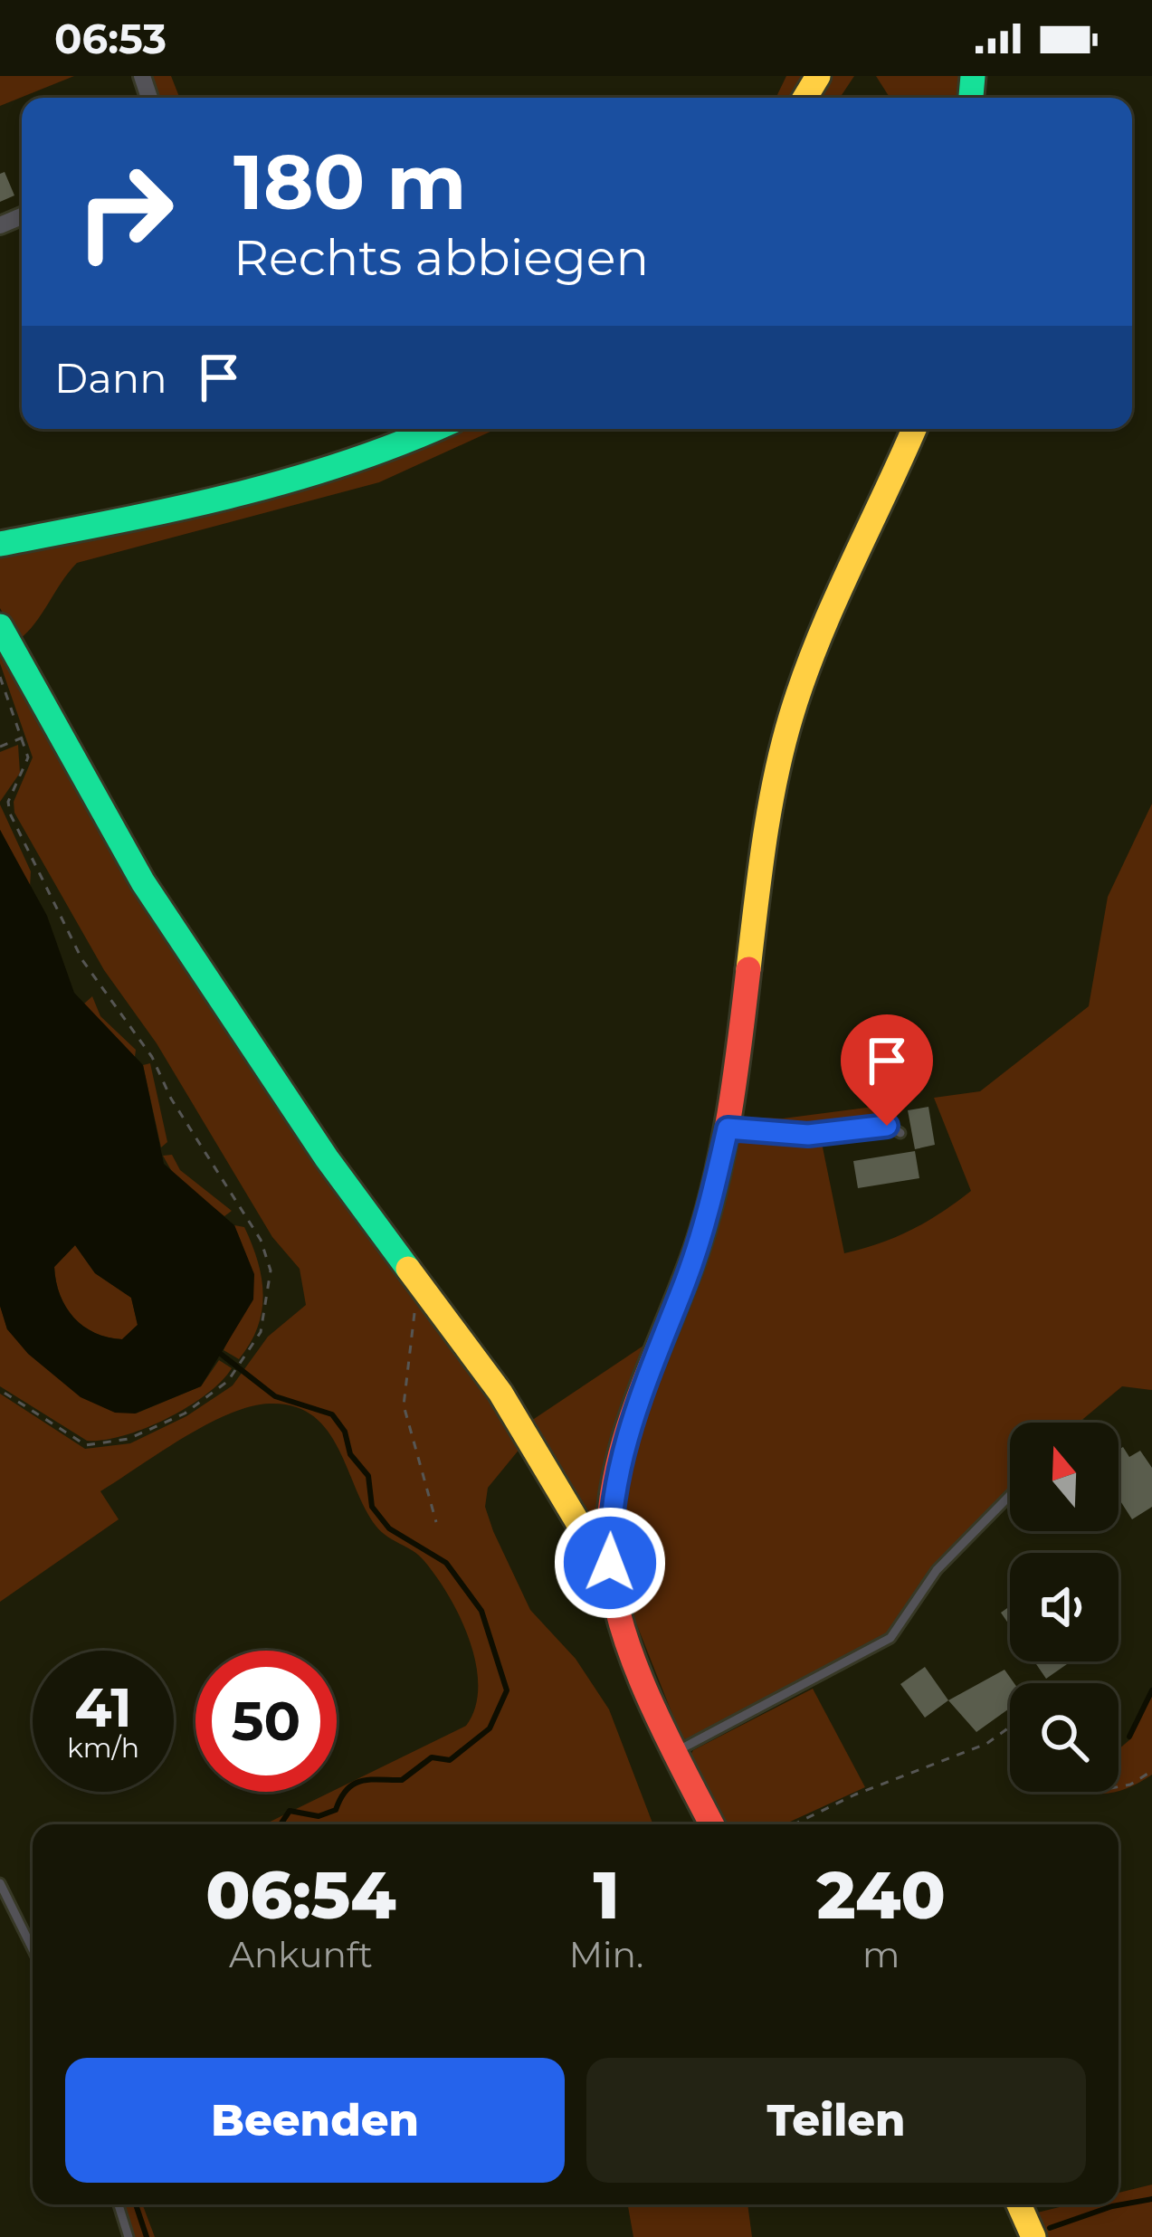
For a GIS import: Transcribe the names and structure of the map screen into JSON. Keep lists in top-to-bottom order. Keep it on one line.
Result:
{"north":"top","page":{"status":"06:53","turn":["180 m","Rechts abbiegen"],"then":"Dann","speed":"41 km/h","limit":"50","eta":["06:54","Ankunft","1","Min.","240","m"],"buttons":["Beenden","Teilen"]}}
